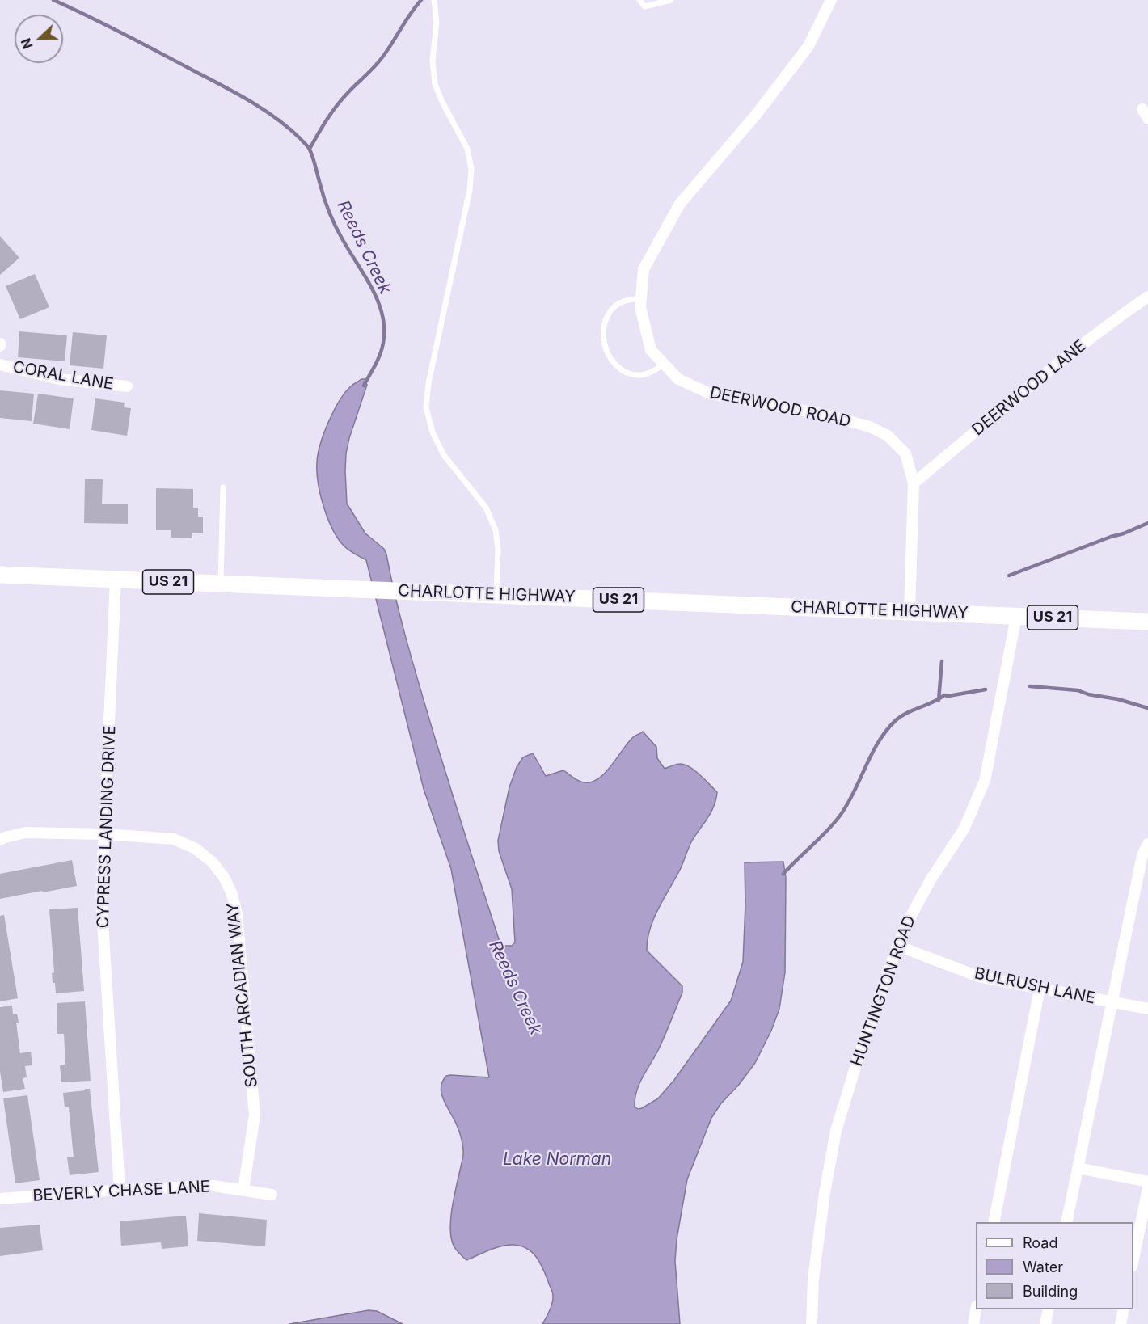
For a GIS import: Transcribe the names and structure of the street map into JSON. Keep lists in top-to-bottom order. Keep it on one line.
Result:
{"streets":{"main road":["US 21","CHARLOTTE HIGHWAY"],"street":["CORAL LANE","DEERWOOD LANE","DEERWOOD ROAD","CYPRESS LANDING DRIVE","BULRUSH LANE","HUNTINGTON ROAD","SOUTH ARCADIAN WAY","BEVERLY CHASE LANE"]},"crossings":[["DEERWOOD LANE","DEERWOOD ROAD"],["DEERWOOD ROAD","CHARLOTTE HIGHWAY"],["CHARLOTTE HIGHWAY","CYPRESS LANDING DRIVE"],["CHARLOTTE HIGHWAY","HUNTINGTON ROAD"],["CYPRESS LANDING DRIVE","SOUTH ARCADIAN WAY"],["CYPRESS LANDING DRIVE","BEVERLY CHASE LANE"],["BULRUSH LANE","HUNTINGTON ROAD"],["SOUTH ARCADIAN WAY","BEVERLY CHASE LANE"]],"water":["Reeds Creek","Lake Norman"],"legend":["Road","Water","Building"],"north":"left"}
